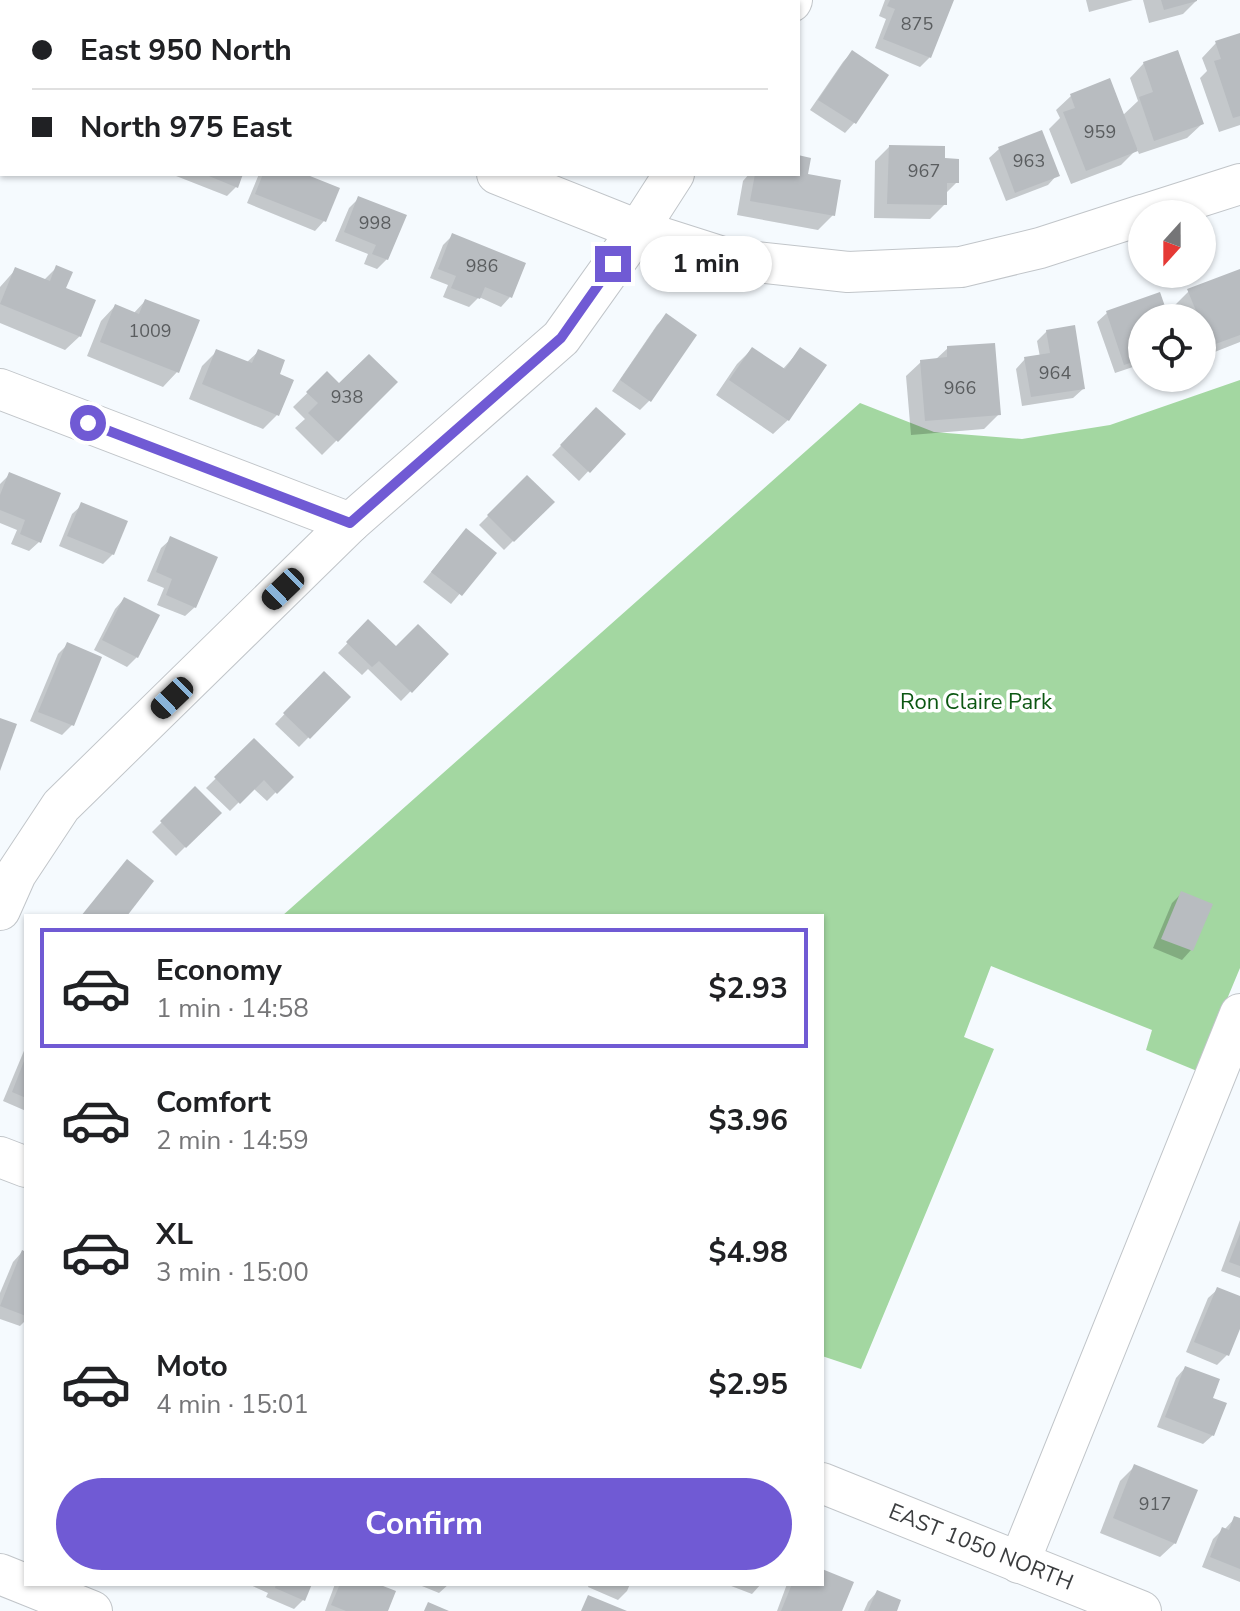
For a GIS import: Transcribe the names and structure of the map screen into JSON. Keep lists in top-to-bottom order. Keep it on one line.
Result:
{"streets":{"street":["EAST 1050 NORTH"]},"parks":["Ron Claire Park"],"house_numbers":["875","959","963","967","998","986","1009","964","966","938","917"],"north":"bottom","page":{"banner":["East 950 North","North 975 East"],"bubble":"1 min","list":[{"name":"Economy","note":"1 min · 14:58","value":"$2.93"},{"name":"Comfort","note":"2 min · 14:59","value":"$3.96"},{"name":"XL","note":"3 min · 15:00","value":"$4.98"},{"name":"Moto","note":"4 min · 15:01","value":"$2.95"}],"buttons":"Confirm"}}
